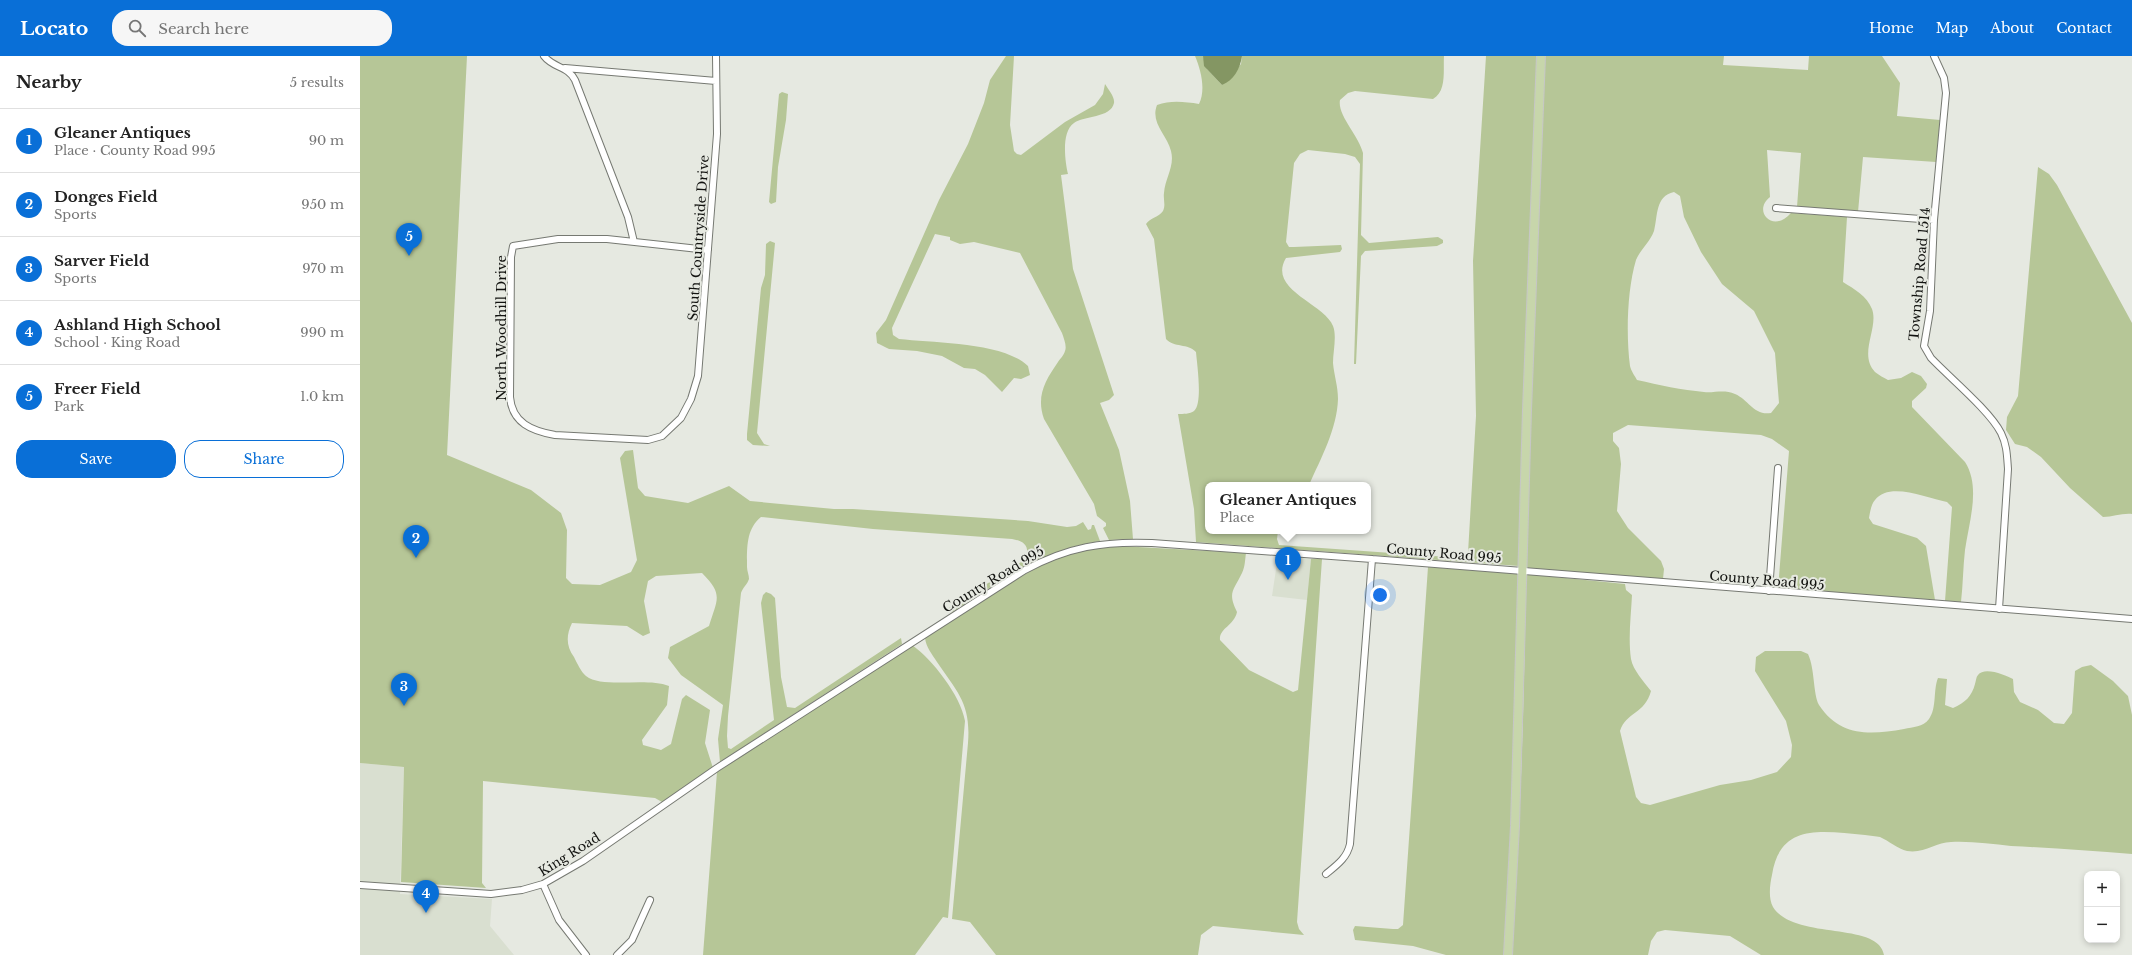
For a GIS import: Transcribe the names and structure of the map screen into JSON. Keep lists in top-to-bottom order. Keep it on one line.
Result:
{"streets":{"street":["South Countryside Drive","Township Road 1514","North Woodhill Drive","County Road 995","King Road"]},"crossings":[["South Countryside Drive","North Woodhill Drive"],["Township Road 1514","County Road 995"],["County Road 995","King Road"]],"page":{"header":"Locato","search":"Search here","nav":["Home","Map","About","Contact"],"heading":["Nearby","5 results"],"list":[{"mark":"1","name":"Gleaner Antiques","note":"Place · County Road 995","value":"90 m"},{"mark":"2","name":"Donges Field","note":"Sports","value":"950 m"},{"mark":"3","name":"Sarver Field","note":"Sports","value":"970 m"},{"mark":"4","name":"Ashland High School","note":"School · King Road","value":"990 m"},{"mark":"5","name":"Freer Field","note":"Park","value":"1.0 km"}],"pins":["5","2","1","3","4"],"buttons":["Save","Share"],"popup":["Gleaner Antiques","Place"],"map_buttons":["+","−"]}}
